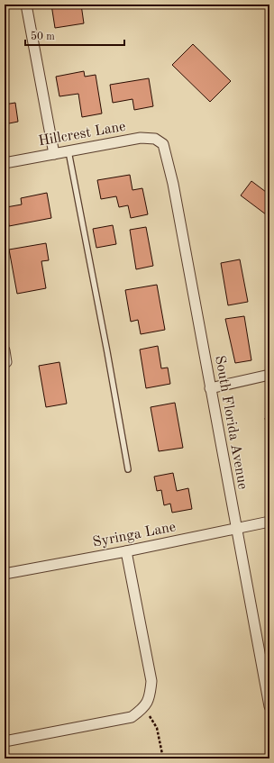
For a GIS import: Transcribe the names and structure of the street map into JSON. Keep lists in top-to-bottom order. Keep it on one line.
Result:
{"streets":{"street":["Hillcrest Lane","South Florida Avenue","Syringa Lane"]},"crossings":[["Hillcrest Lane","South Florida Avenue"],["South Florida Avenue","Syringa Lane"]],"scale_bar":"50 m"}
